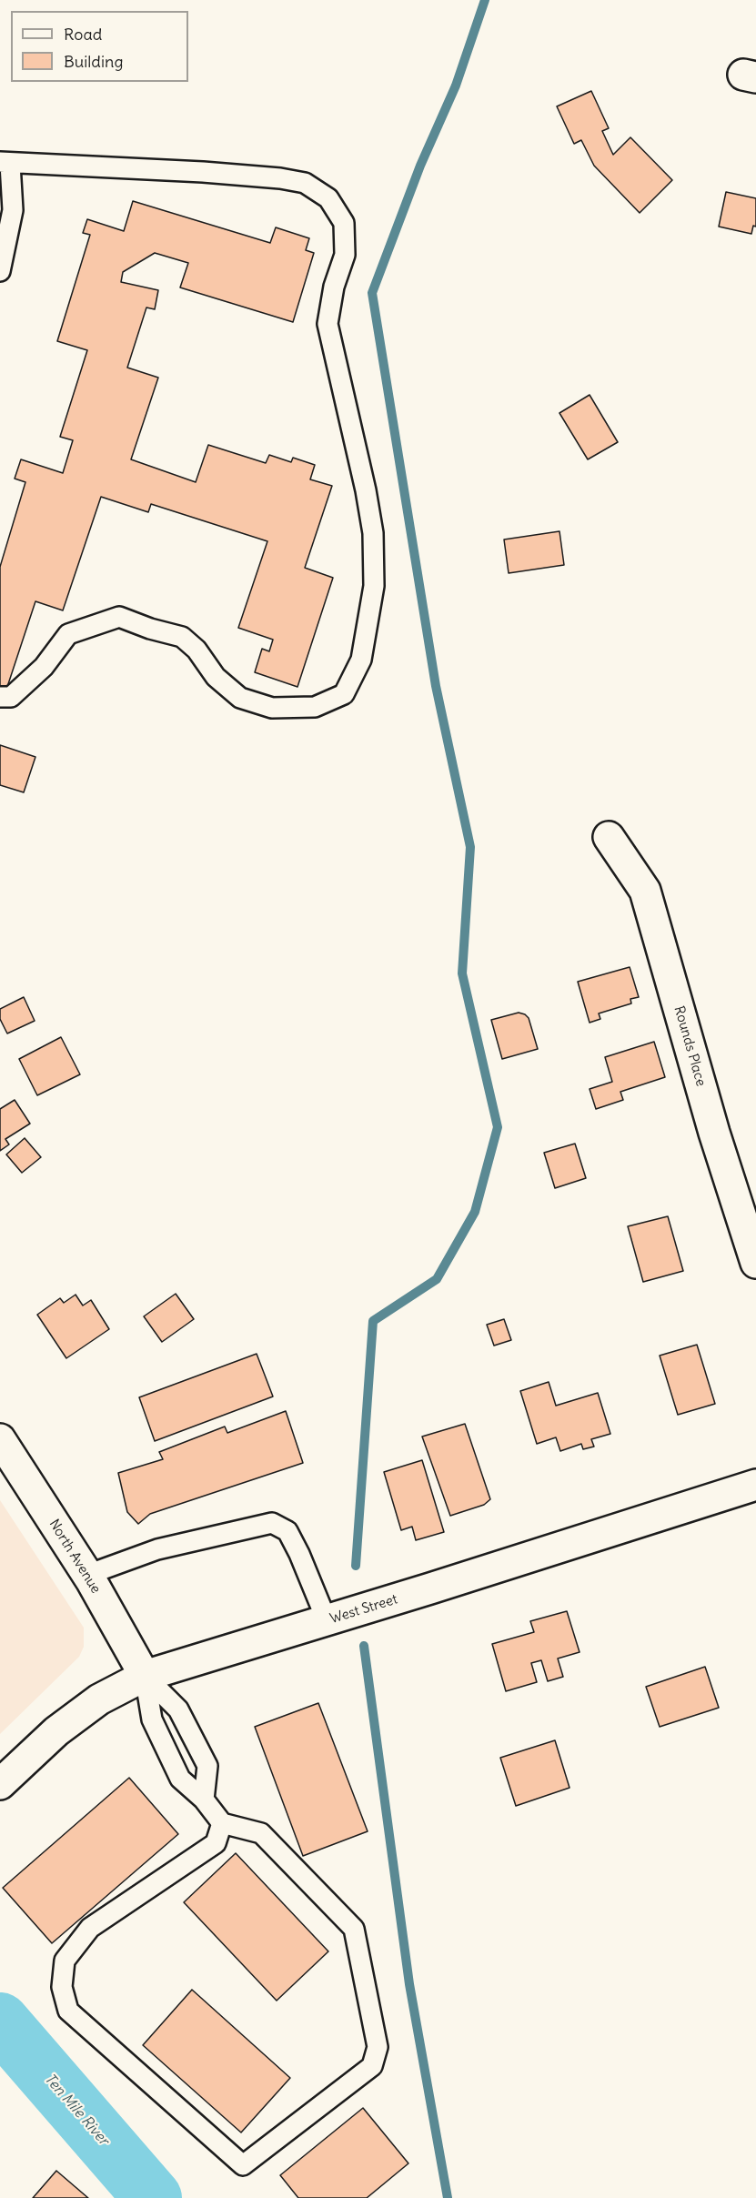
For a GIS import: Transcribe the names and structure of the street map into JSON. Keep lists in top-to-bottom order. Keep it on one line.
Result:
{"streets":{"main road":["Rounds Place","North Avenue","West Street"]},"crossings":[["North Avenue","West Street"]],"water":["Ten Mile River"],"legend":["Road","Building"]}
